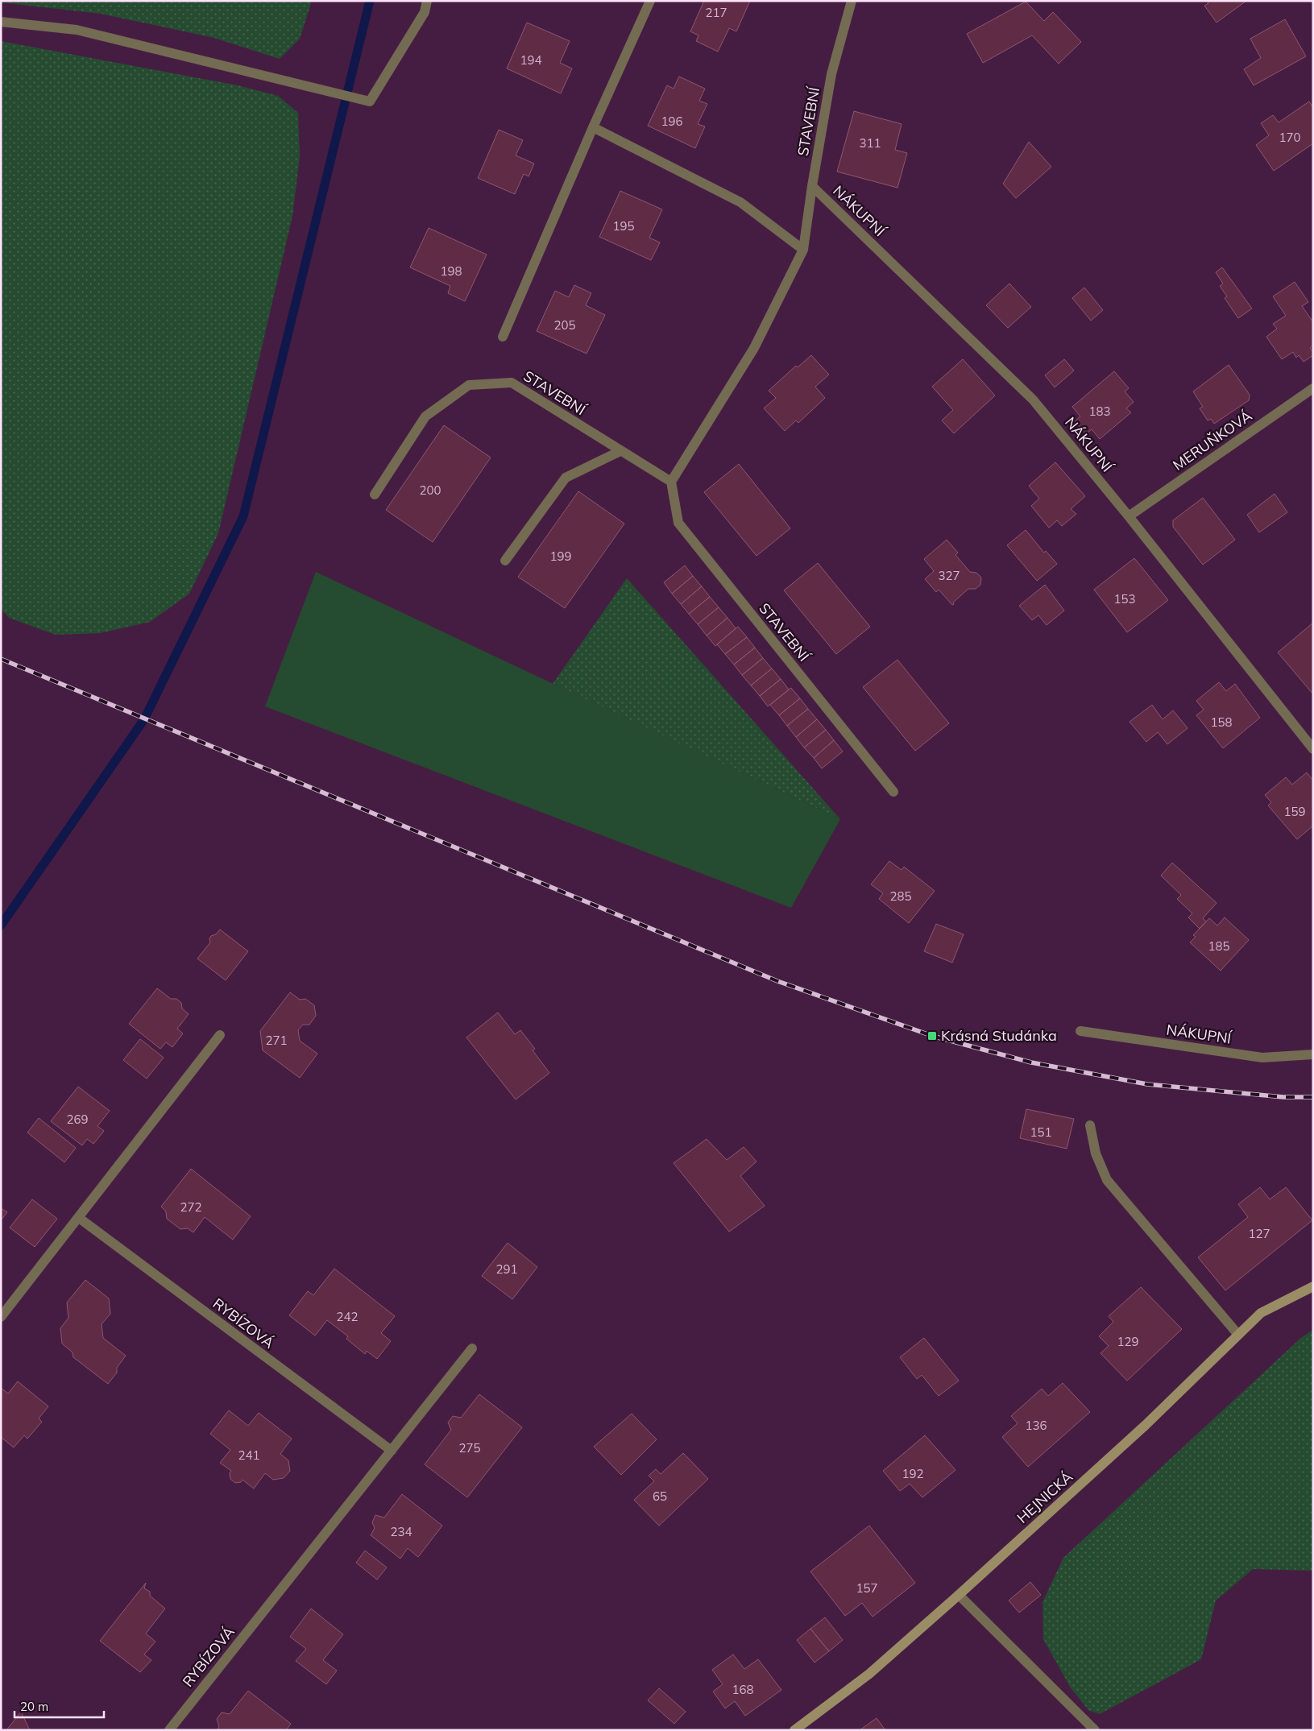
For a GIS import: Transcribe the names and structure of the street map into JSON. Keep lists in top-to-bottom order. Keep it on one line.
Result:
{"streets":{"main road":["HEJNICKÁ"],"street":["STAVEBNÍ","NÁKUPNÍ","MERUŇKOVÁ","RYBÍZOVÁ"]},"crossings":[["STAVEBNÍ","NÁKUPNÍ"],["NÁKUPNÍ","MERUŇKOVÁ"]],"places":{"transit":["Krásná Studánka"]},"house_numbers":["217","194","196","170","311","195","198","205","183","200","199","327","153","158","159","285","185","271","269","151","272","127","291","242","129","136","275","241","192","65","234","157","168"],"scale_bar":"20 m"}
